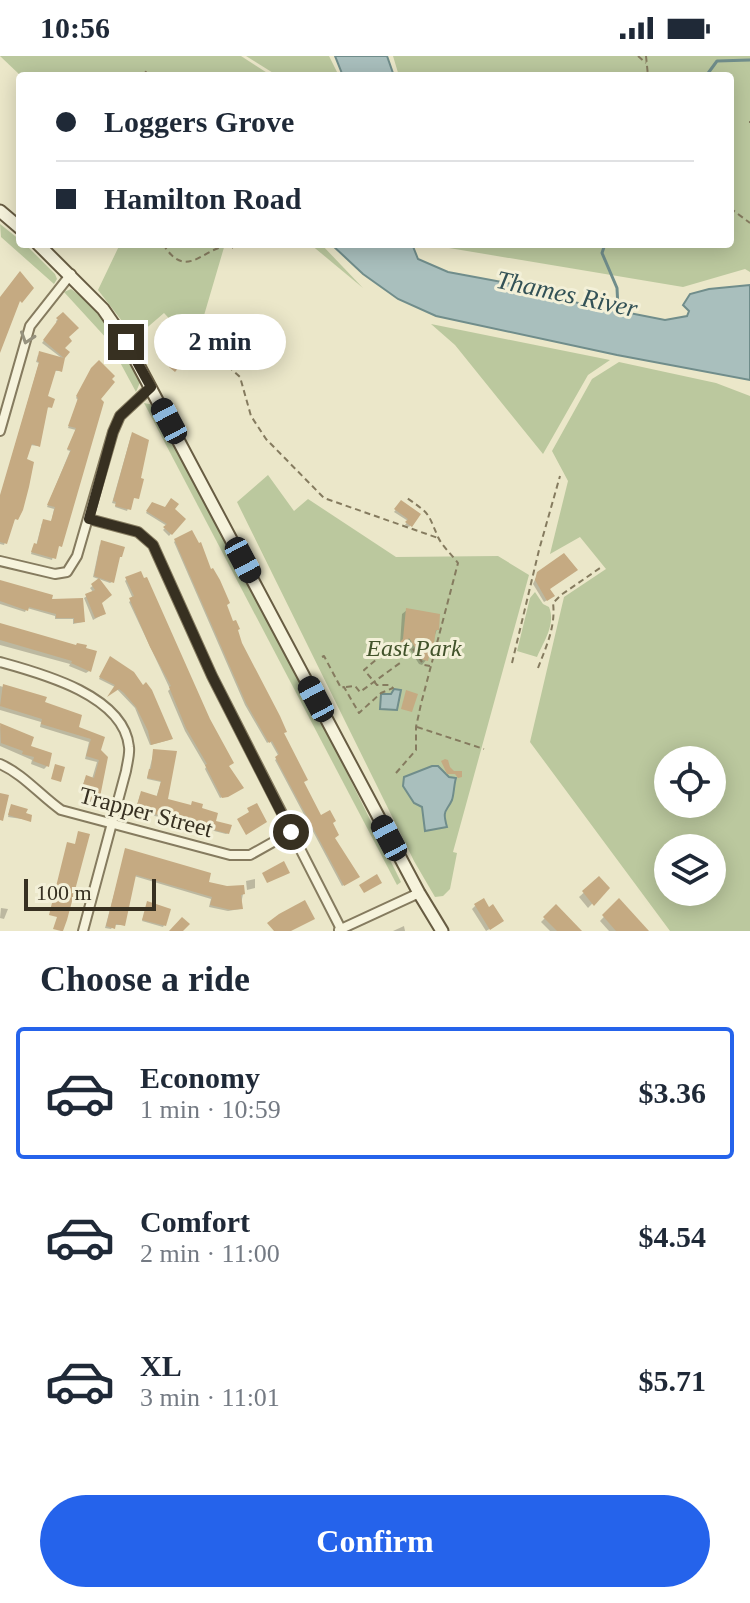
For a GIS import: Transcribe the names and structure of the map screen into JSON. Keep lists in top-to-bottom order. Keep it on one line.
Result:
{"streets":{"street":["Trapper Street"]},"water":["Thames River"],"parks":["East Park"],"scale_bar":"100 m","page":{"status":"10:56","banner":["Loggers Grove","Hamilton Road"],"bubble":"2 min","scale":"100 m","heading":"Choose a ride","list":[{"name":"Economy","note":"1 min · 10:59","value":"$3.36"},{"name":"Comfort","note":"2 min · 11:00","value":"$4.54"},{"name":"XL","note":"3 min · 11:01","value":"$5.71"}],"buttons":"Confirm"}}
